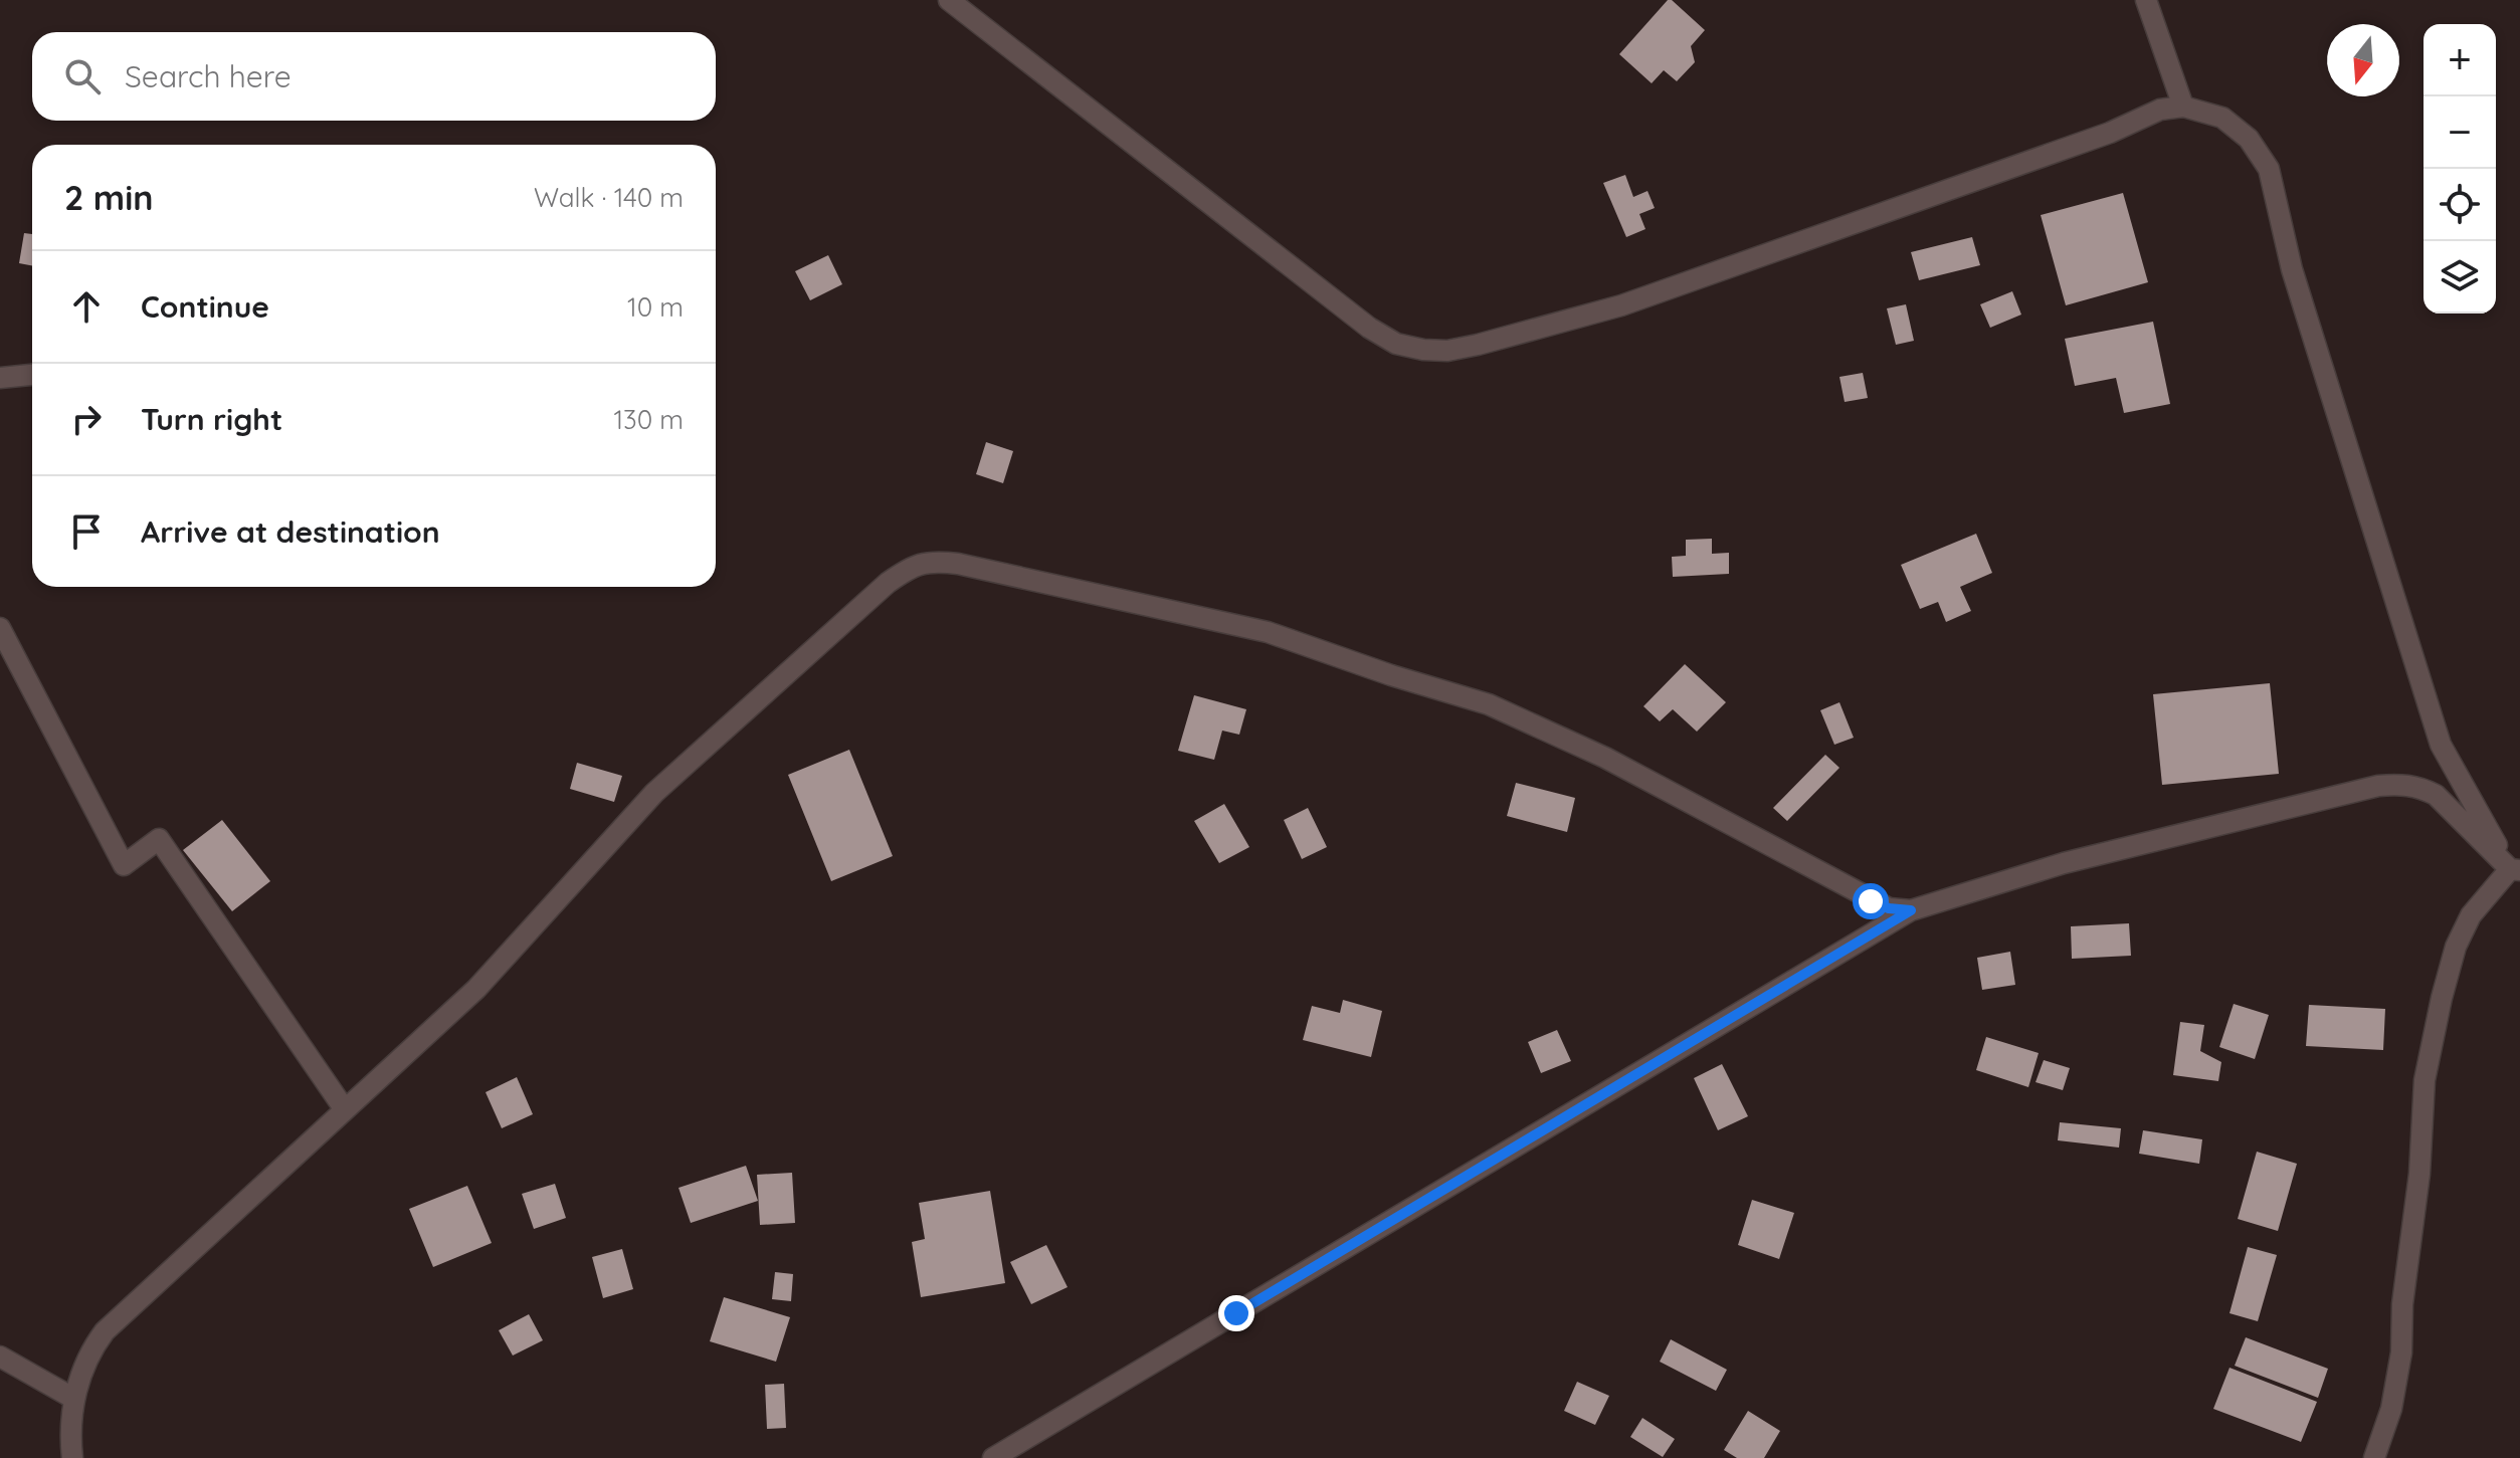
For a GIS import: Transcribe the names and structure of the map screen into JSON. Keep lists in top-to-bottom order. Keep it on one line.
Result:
{"north":"bottom","page":{"map_buttons":["+","−"],"search":"Search here","heading":["2 min","Walk · 140 m"],"list":[["Continue","10 m"],["Turn right","130 m"],"Arrive at destination"]}}
